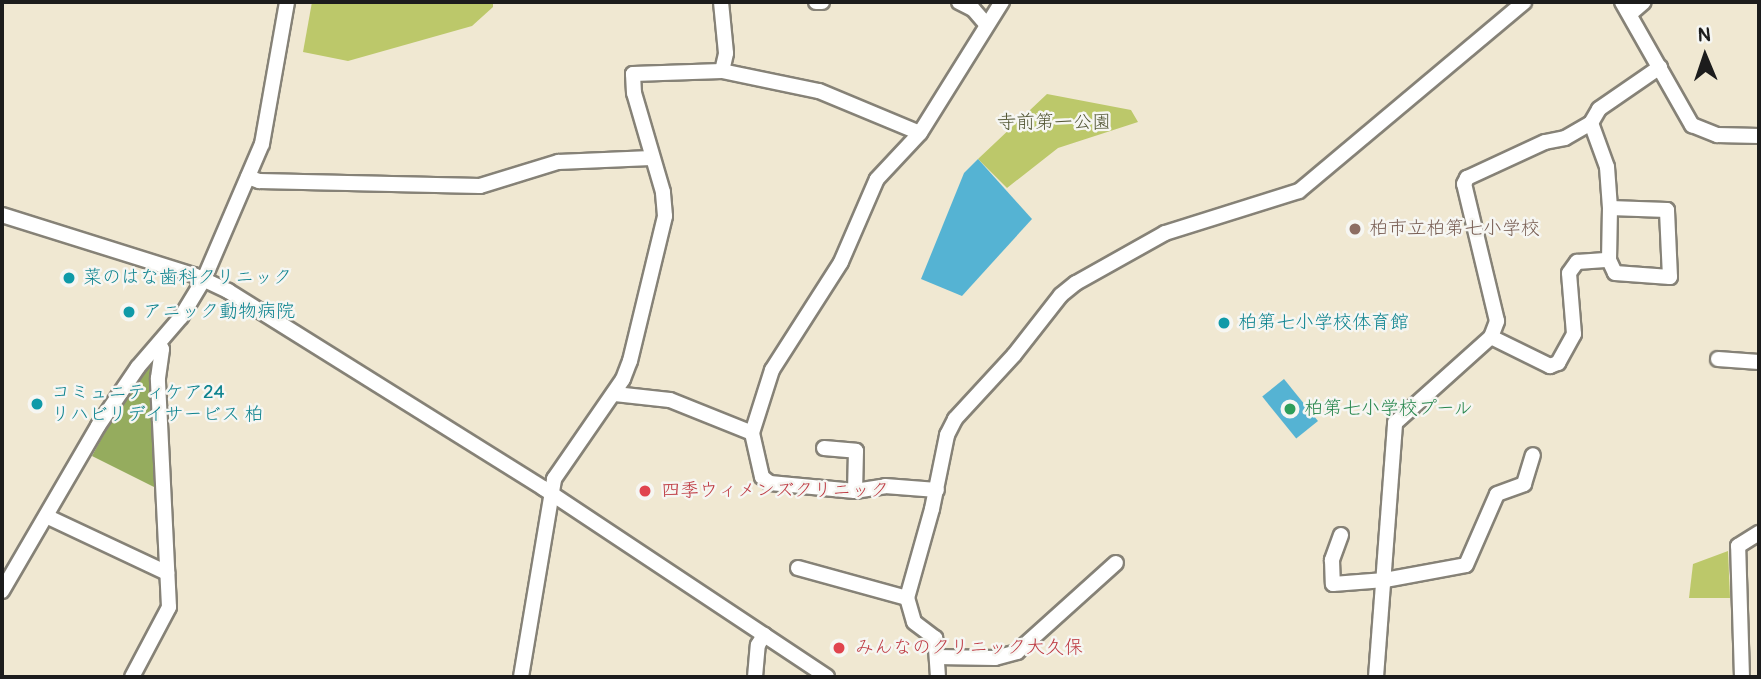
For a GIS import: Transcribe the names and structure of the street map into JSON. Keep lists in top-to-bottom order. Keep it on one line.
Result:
{"parks":["寺前第一公園"],"places":["柏市立柏第七小学校","菜のはな歯科クリニック","アニック動物病院","柏第七小学校体育館","コミュニティケア24 リハビリデイサービス 柏","柏第七小学校プール","四季ウィメンズクリニック","みんなのクリニック大久保"],"north":"top"}
